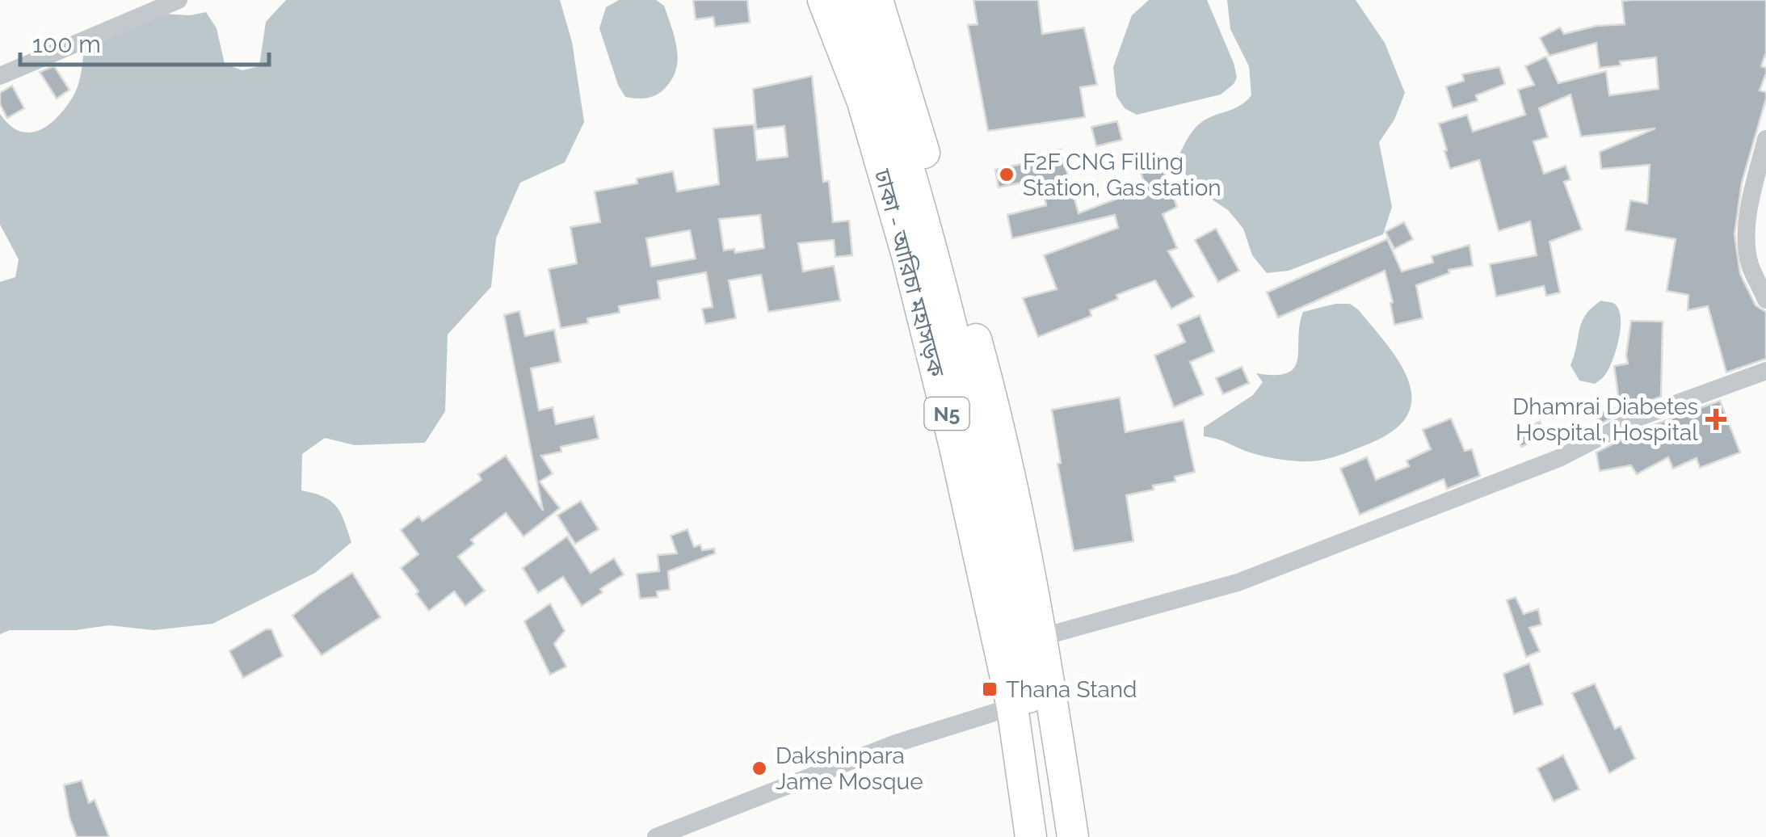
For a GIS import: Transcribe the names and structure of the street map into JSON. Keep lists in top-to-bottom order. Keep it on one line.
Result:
{"streets":{"highway":["ঢাকা - আরিচা মহাসড়ক","N5"]},"places":{"other":["F2F CNG Filling Station, Gas station","Dakshinpara Jame Mosque"],"health":["Dhamrai Diabetes Hospital, Hospital"],"transit":["Thana Stand"]},"scale_bar":"100 m"}
